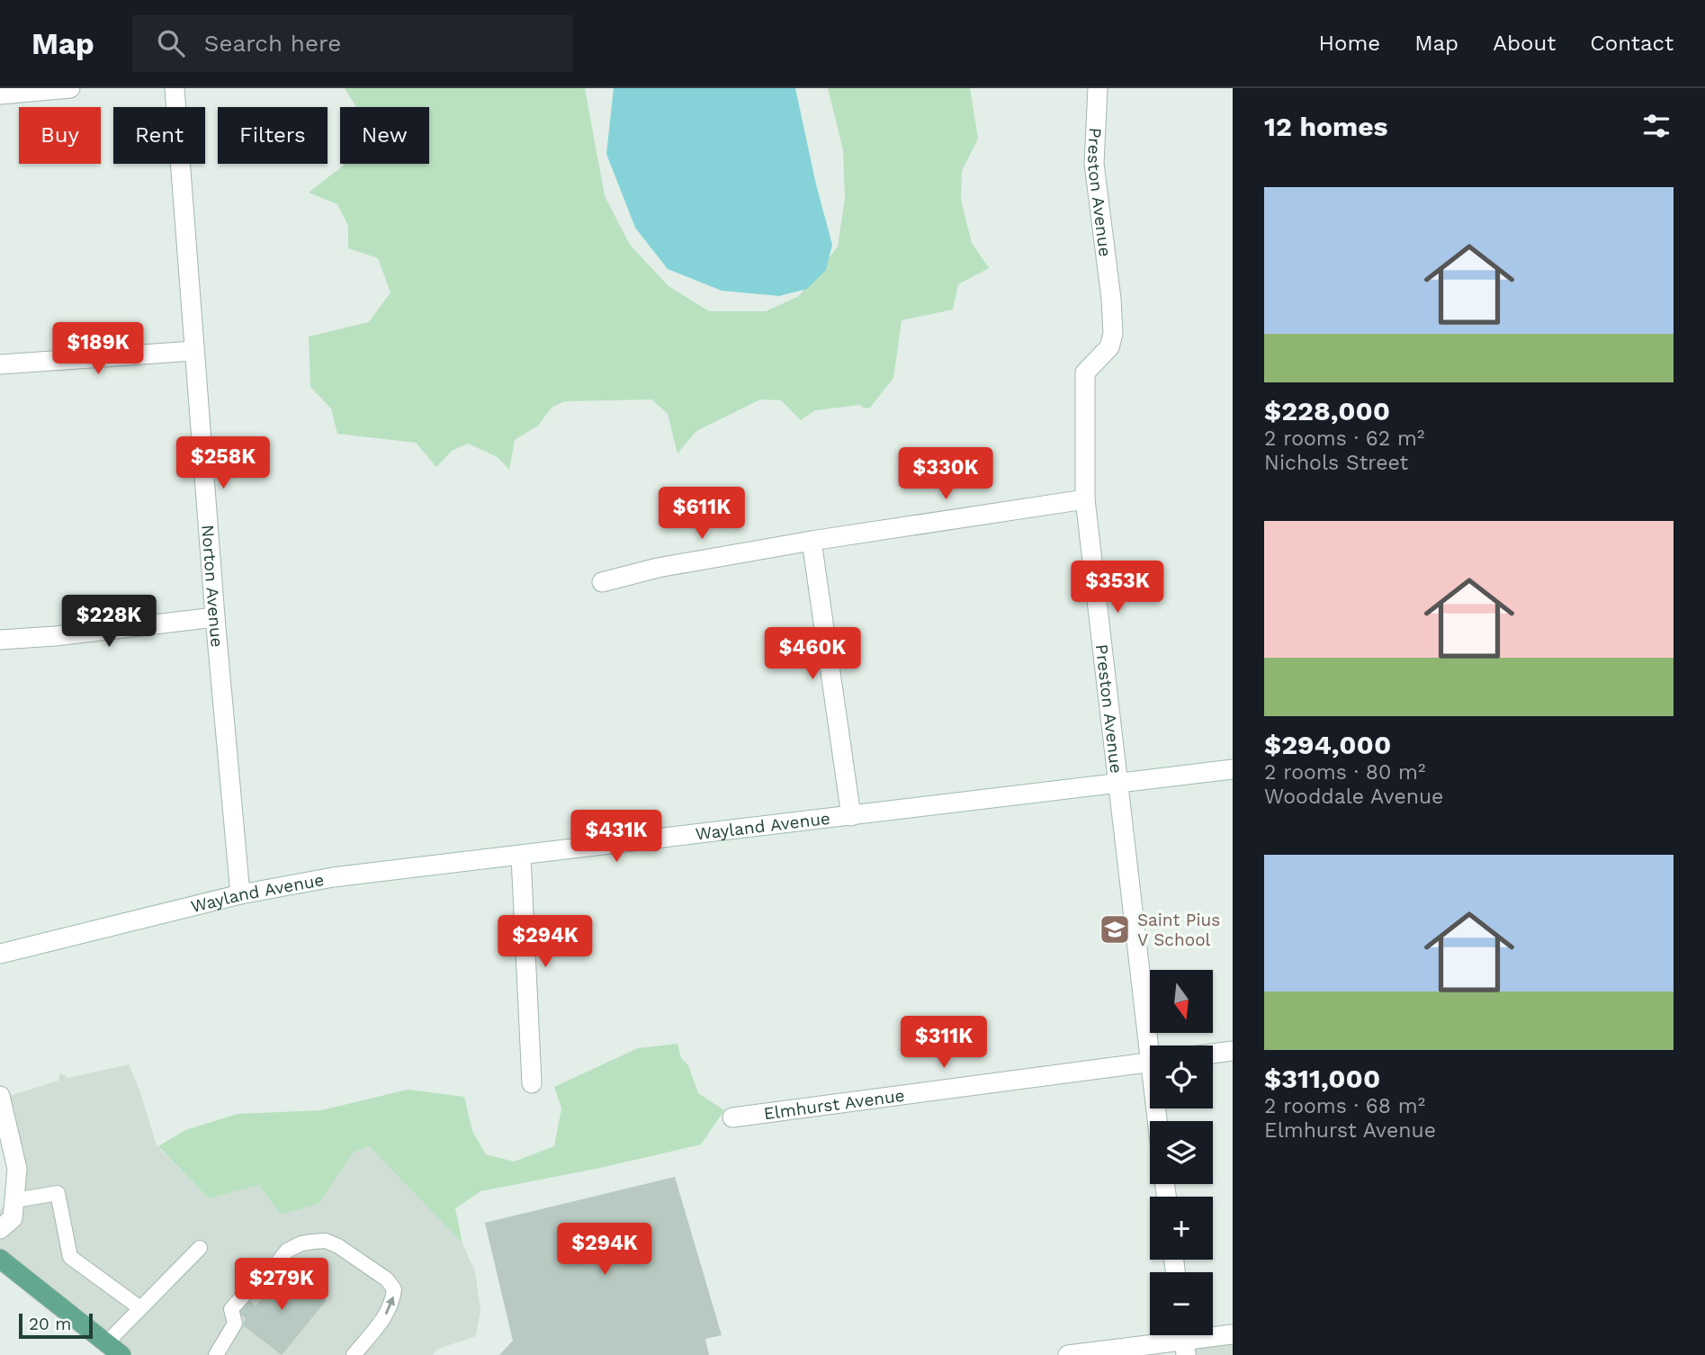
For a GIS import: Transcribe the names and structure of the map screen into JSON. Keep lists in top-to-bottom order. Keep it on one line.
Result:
{"streets":{"street":["Preston Avenue","Norton Avenue","Wayland Avenue","Elmhurst Avenue"]},"crossings":[["Preston Avenue","Wayland Avenue"],["Norton Avenue","Wayland Avenue"]],"places":{"school or university":["Saint Pius V School"]},"scale_bar":"20 m","north":"bottom","page":{"header":"Map","search":"Search here","nav":["Home","Map","About","Contact"],"heading":"12 homes","chip":["Buy","Rent","Filters","New"],"list":[{"name":"$228,000","note":"2 rooms · 62 m² · Nichols Street"},{"name":"$294,000","note":"2 rooms · 80 m² · Wooddale Avenue"},{"name":"$311,000","note":"2 rooms · 68 m² · Elmhurst Avenue"}],"price":["$189K","$258K","$330K","$611K","$353K","$228K","$460K","$431K","$294K","$311K","$294K","$279K"],"map_buttons":["+","−"],"scale":"20 m"}}
